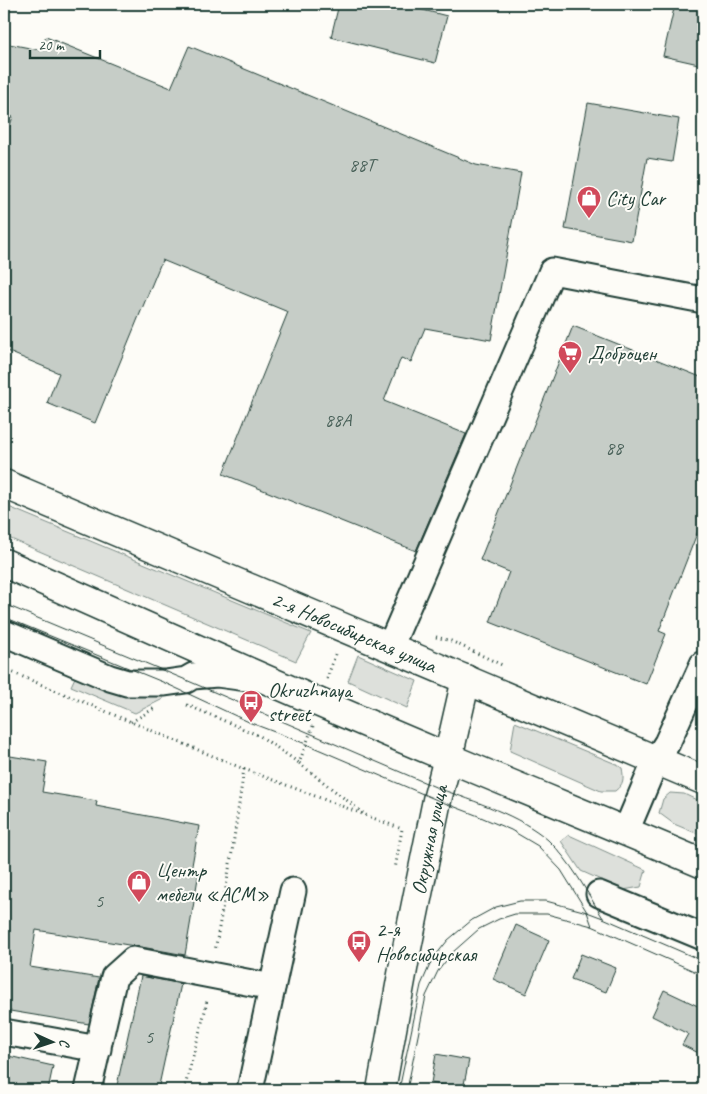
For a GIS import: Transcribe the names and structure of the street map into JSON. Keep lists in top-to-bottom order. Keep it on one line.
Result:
{"streets":{"main road":["2-я Новосибирская улица","Окружная улица"]},"crossings":[["2-я Новосибирская улица","Окружная улица"]],"places":{"shop":["City Car","Центр мебели «АСМ»"],"supermarket":["Доброцен"],"bus stop":["Okruzhnaya street","2-я Новосибирская"]},"house_numbers":["88Т","88А","88","5","5"],"scale_bar":"20 m","north":"right"}
